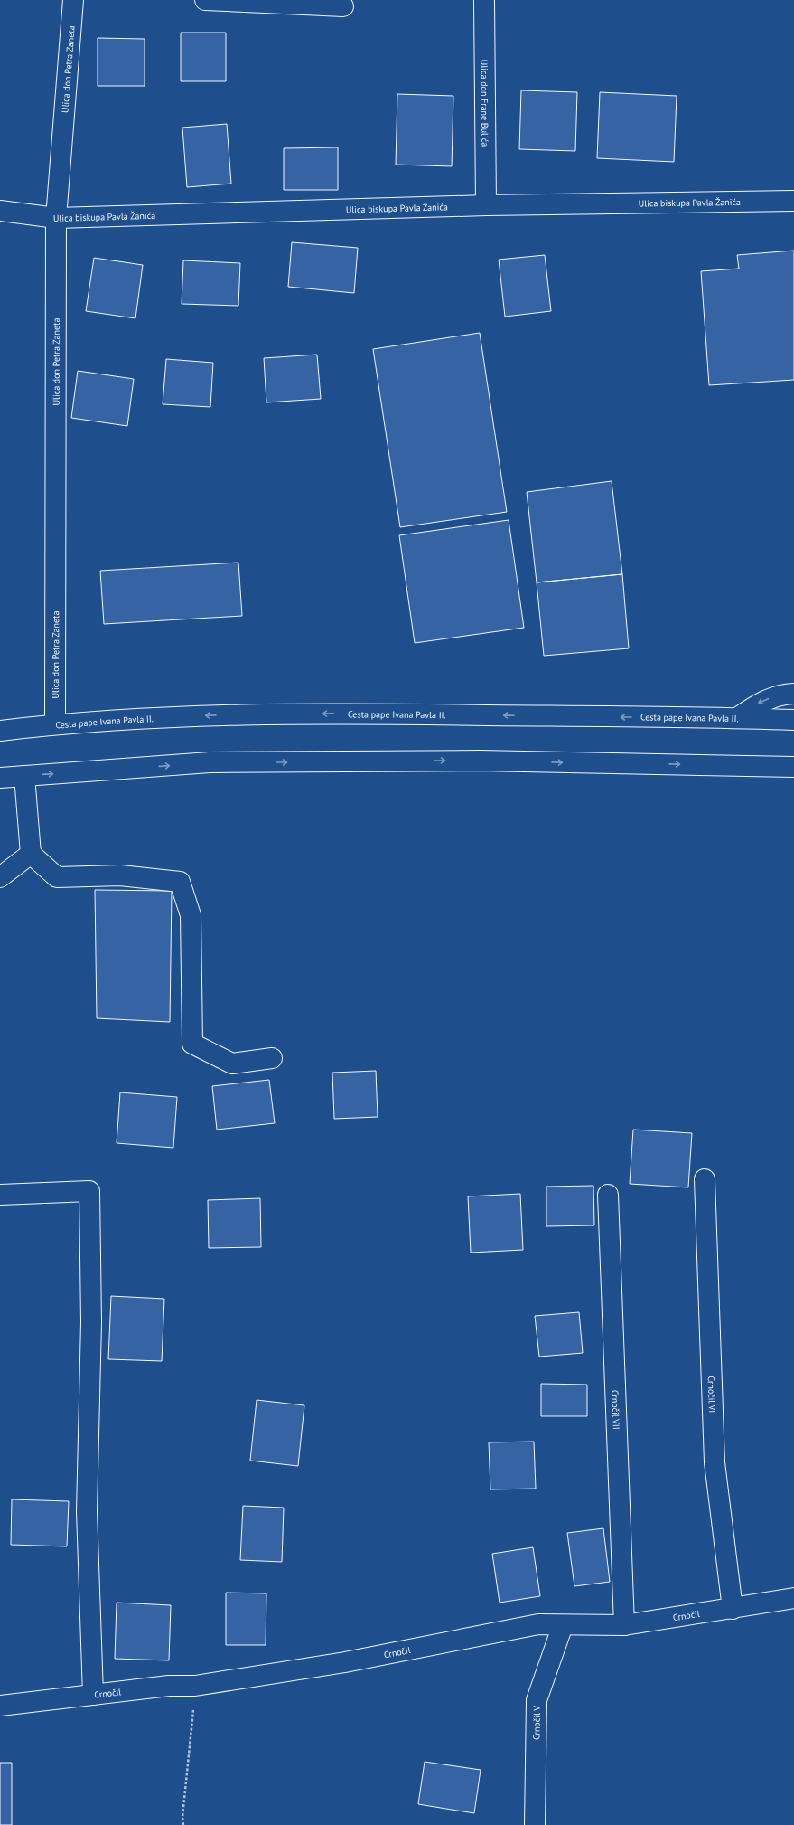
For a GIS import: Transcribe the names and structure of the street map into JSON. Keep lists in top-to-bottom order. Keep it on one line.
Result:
{"streets":{"street":["Ulica don Petra Zaneta","Ulica don Frane Bulića","Ulica biskupa Pavla Žanića","Cesta pape Ivana Pavla II.","Crnočil VI","Crnočil VII","Crnočil","Crnočil V"]},"crossings":[["Ulica don Petra Zaneta","Ulica biskupa Pavla Žanića"],["Ulica don Petra Zaneta","Cesta pape Ivana Pavla II."],["Ulica don Frane Bulića","Ulica biskupa Pavla Žanića"],["Crnočil VI","Crnočil"],["Crnočil VII","Crnočil"],["Crnočil","Crnočil V"]]}
